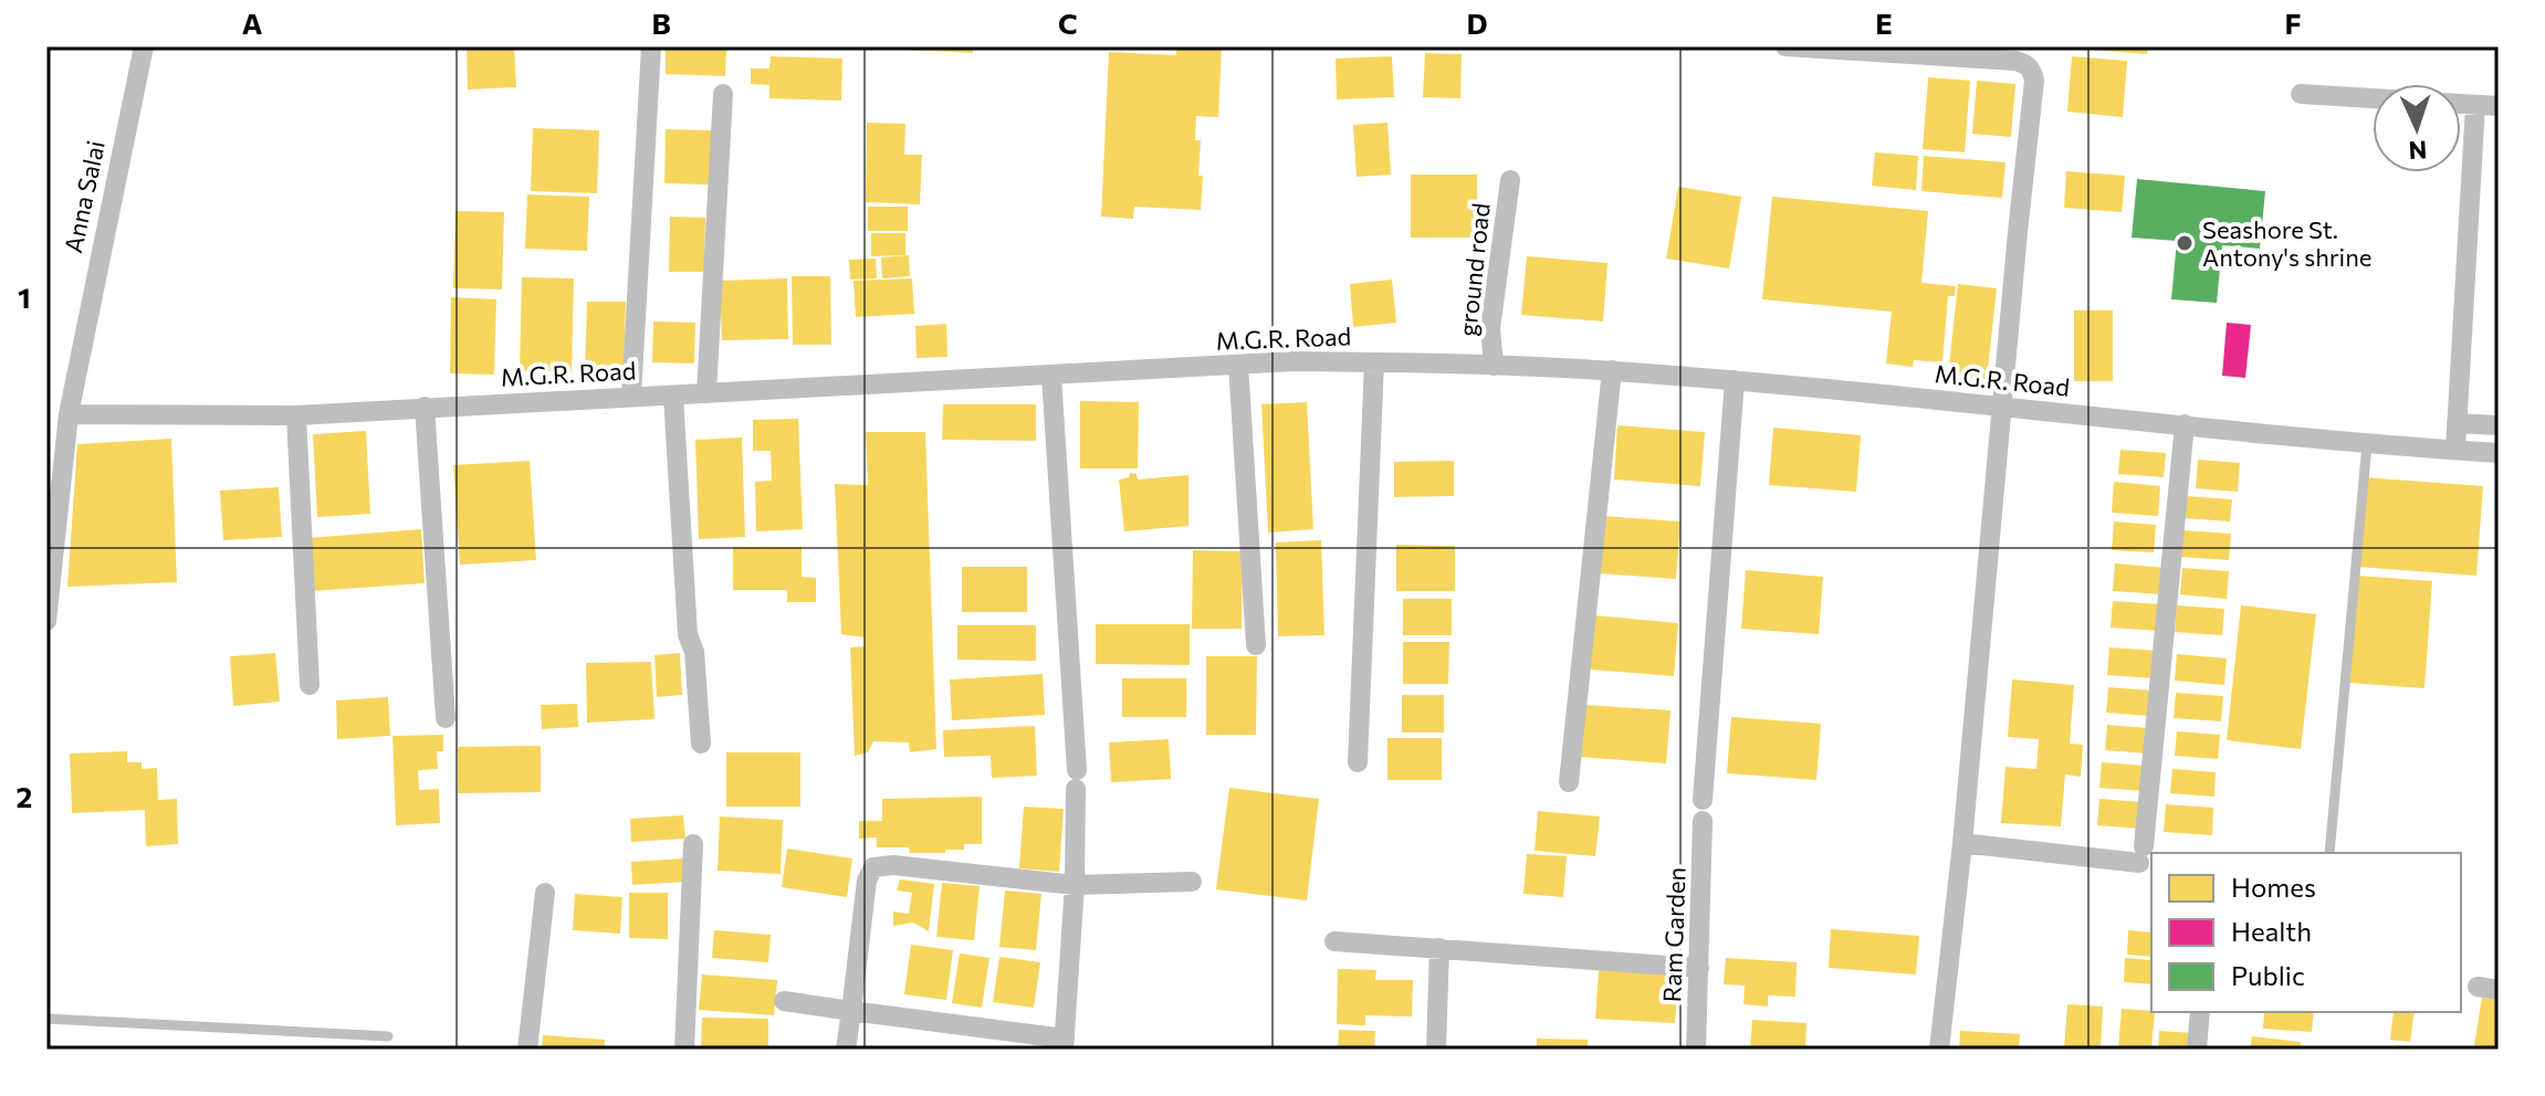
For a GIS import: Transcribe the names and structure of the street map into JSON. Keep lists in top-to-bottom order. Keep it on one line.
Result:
{"streets":{"street":["Anna Salai","ground road","M.G.R. Road","Ram Garden"]},"crossings":[["Anna Salai","M.G.R. Road"],["ground road","M.G.R. Road"]],"places":["Seashore St. Antony's shrine"],"legend":["Homes","Health","Public"],"north":"bottom","grid":{"columns":["A","B","C","D","E","F"],"rows":["1","2"]}}
